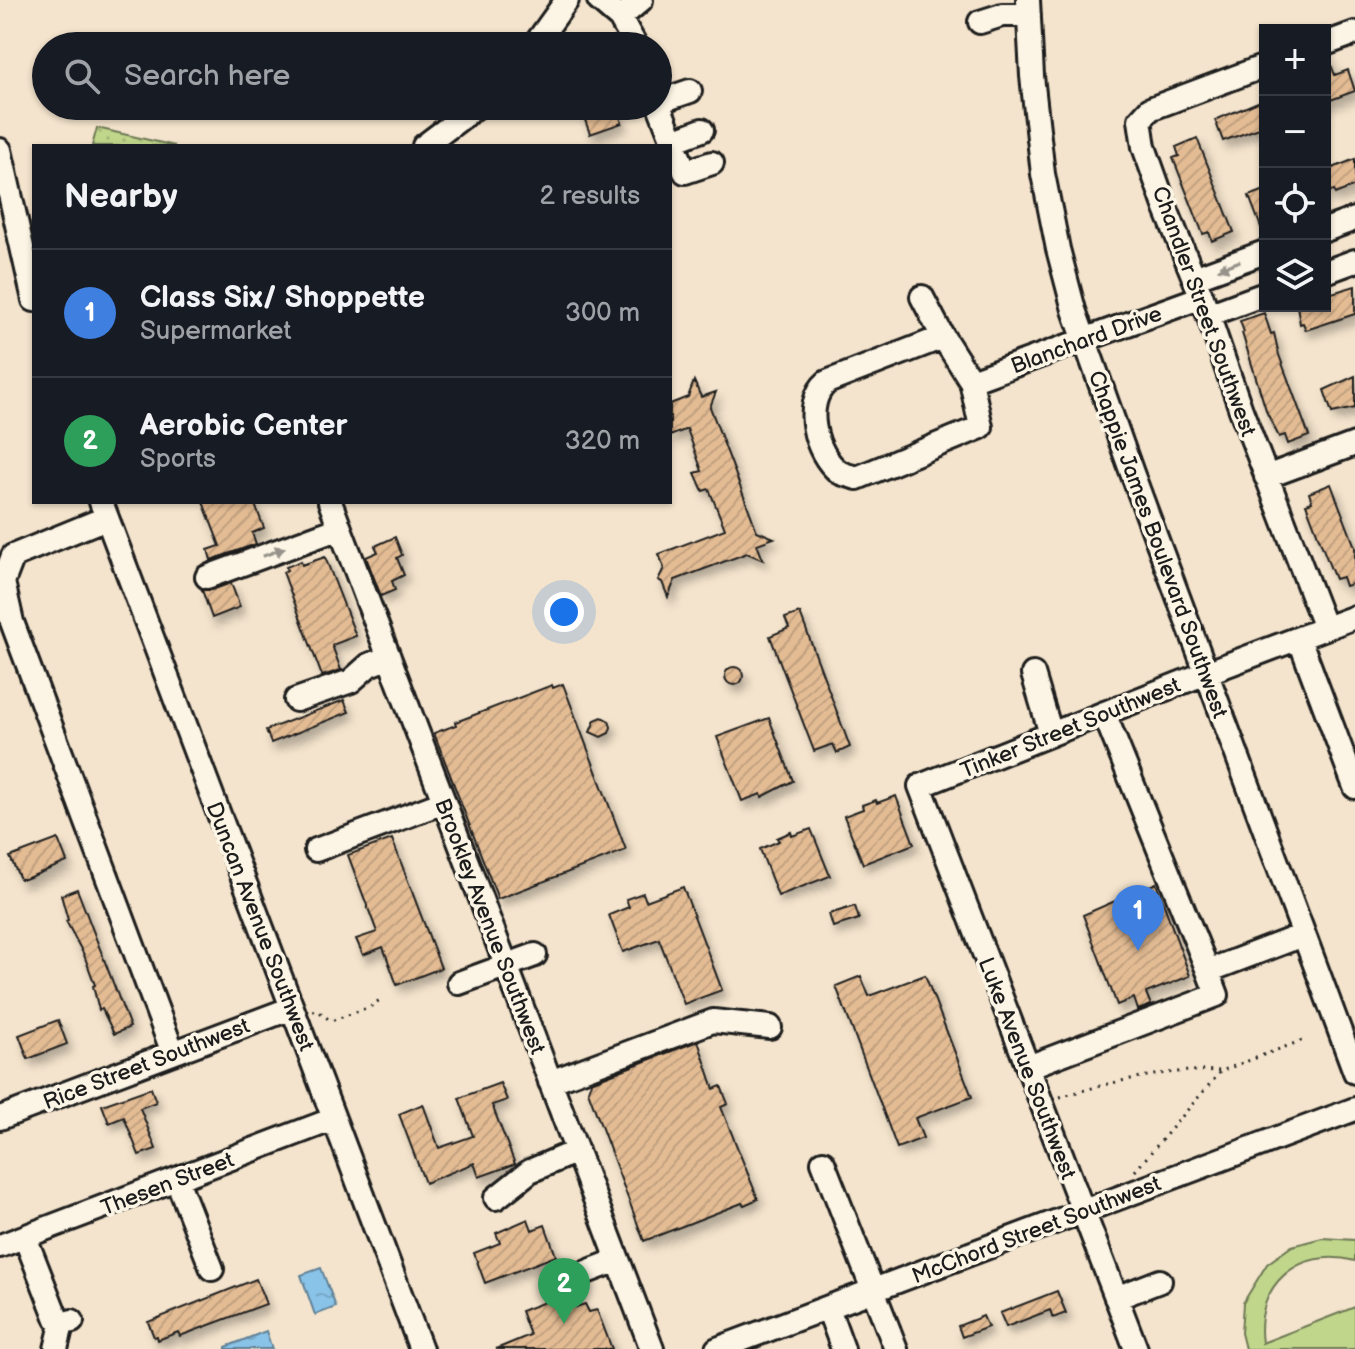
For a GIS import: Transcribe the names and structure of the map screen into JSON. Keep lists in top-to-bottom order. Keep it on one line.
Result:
{"streets":{"street":["Chandler Street Southwest","Blanchard Drive","Chappie James Boulevard Southwest","Tinker Street Southwest","Duncan Avenue Southwest","Brookley Avenue Southwest","Rice Street Southwest","Luke Avenue Southwest","Thesen Street","McChord Street Southwest"]},"crossings":[["Chandler Street Southwest","Blanchard Drive"],["Chandler Street Southwest","Tinker Street Southwest"],["Blanchard Drive","Chappie James Boulevard Southwest"],["Chappie James Boulevard Southwest","Tinker Street Southwest"],["Tinker Street Southwest","Luke Avenue Southwest"],["Duncan Avenue Southwest","Rice Street Southwest"],["Duncan Avenue Southwest","Thesen Street"],["Luke Avenue Southwest","McChord Street Southwest"]],"page":{"map_buttons":["+","−"],"search":"Search here","heading":["Nearby","2 results"],"list":[{"mark":"1","name":"Class Six/ Shoppette","note":"Supermarket","value":"300 m"},{"mark":"2","name":"Aerobic Center","note":"Sports","value":"320 m"}],"pins":["1","2"]}}
